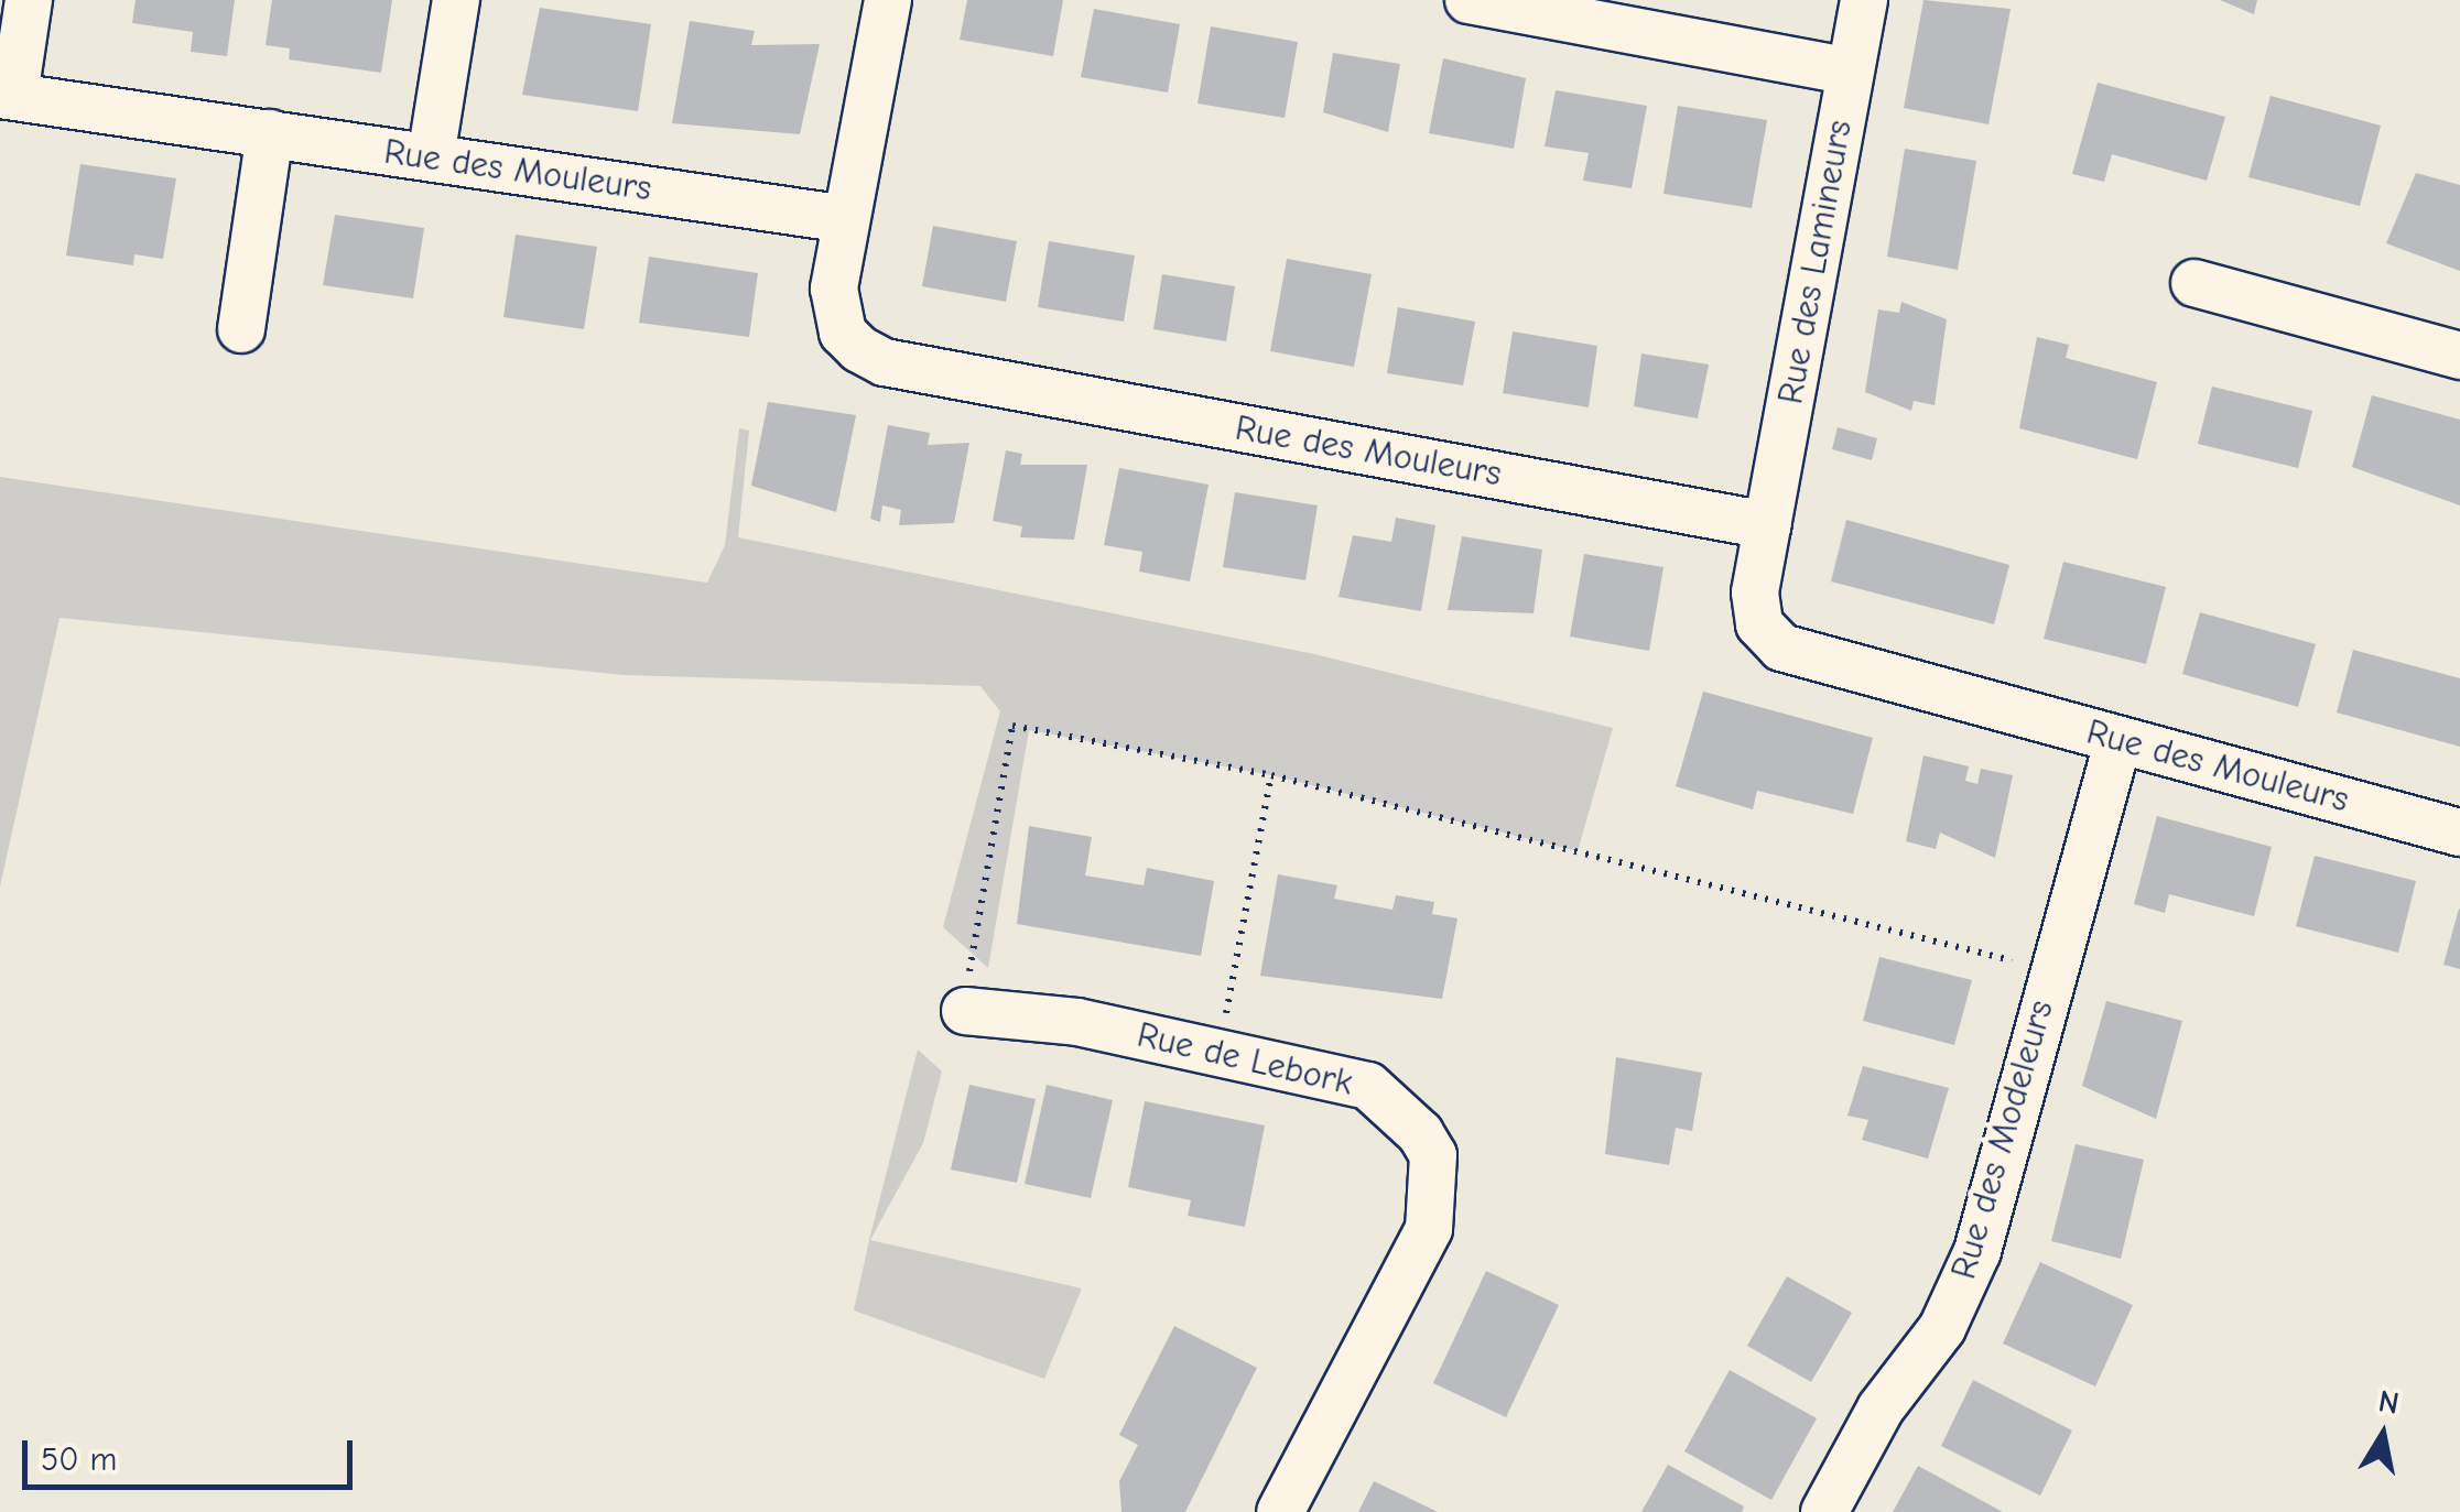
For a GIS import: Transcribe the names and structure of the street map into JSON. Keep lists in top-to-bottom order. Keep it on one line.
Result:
{"streets":{"street":["Rue des Mouleurs","Rue des Lamineurs","Rue de Lebork","Rue des Modeleurs"]},"crossings":[["Rue des Mouleurs","Rue des Lamineurs"],["Rue des Mouleurs","Rue des Modeleurs"]],"scale_bar":"50 m","north":"top"}
